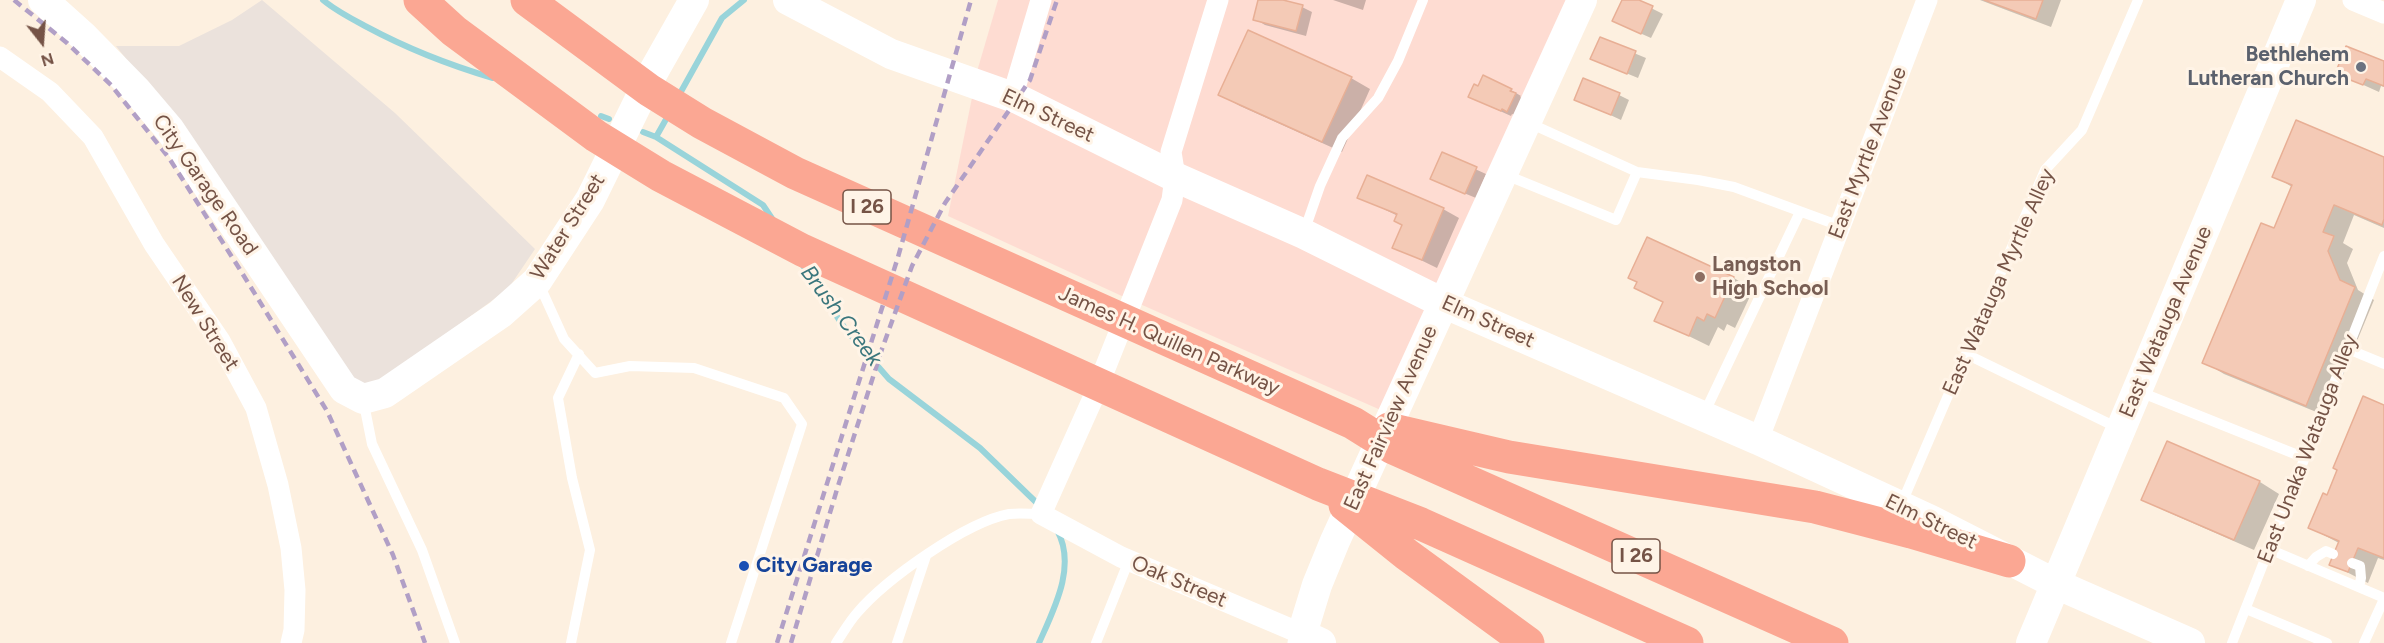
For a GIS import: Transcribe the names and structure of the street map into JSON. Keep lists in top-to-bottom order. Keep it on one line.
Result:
{"streets":{"highway":["I 26","James H. Quillen Parkway"],"street":["Elm Street","East Myrtle Avenue","City Garage Road","Water Street","East Watauga Avenue","New Street","East Fairview Avenue","Oak Street"],"lane":["East Watauga Myrtle Alley","East Unaka Watauga Alley"]},"crossings":[["Elm Street","East Myrtle Avenue"],["Elm Street","East Watauga Myrtle Alley"],["Elm Street","East Watauga Avenue"],["Elm Street","East Fairview Avenue"],["City Garage Road","Water Street"],["I 26","James H. Quillen Parkway"],["East Fairview Avenue","Oak Street"]],"water":["Brush Creek"],"places":["Bethlehem Lutheran Church","Langston High School","City Garage"],"north":"bottom"}
